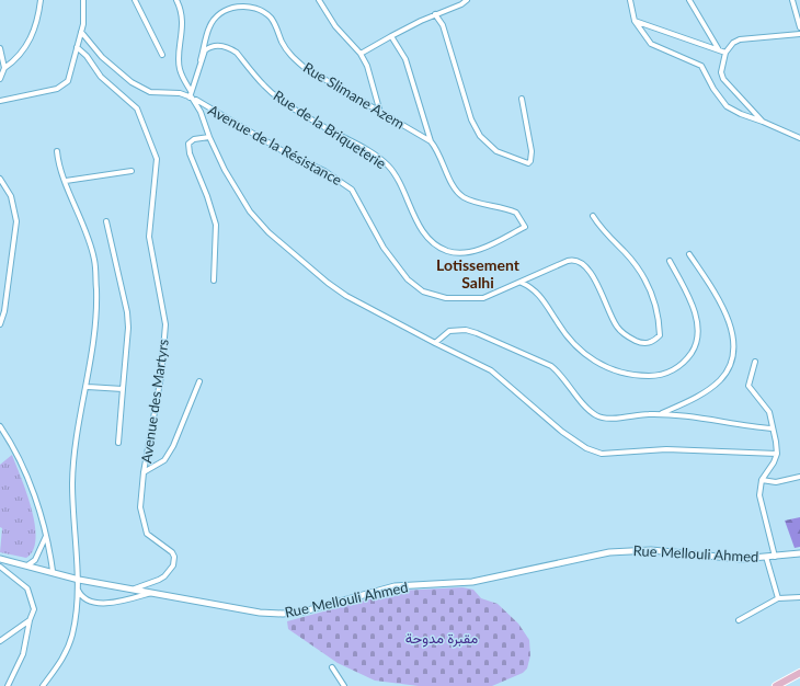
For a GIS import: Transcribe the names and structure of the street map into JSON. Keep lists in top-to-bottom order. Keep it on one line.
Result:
{"streets":{"street":["Rue Slimane Azem","Rue de la Briqueterie","Avenue de la Résistance","Avenue des Martyrs","Rue Mellouli Ahmed"]},"crossings":[["Rue Slimane Azem","Rue de la Briqueterie"],["Rue de la Briqueterie","Avenue de la Résistance"],["Avenue des Martyrs","Rue Mellouli Ahmed"]],"districts":["Lotissement Salhi"],"parks":["مقبرة مدوحة"]}
